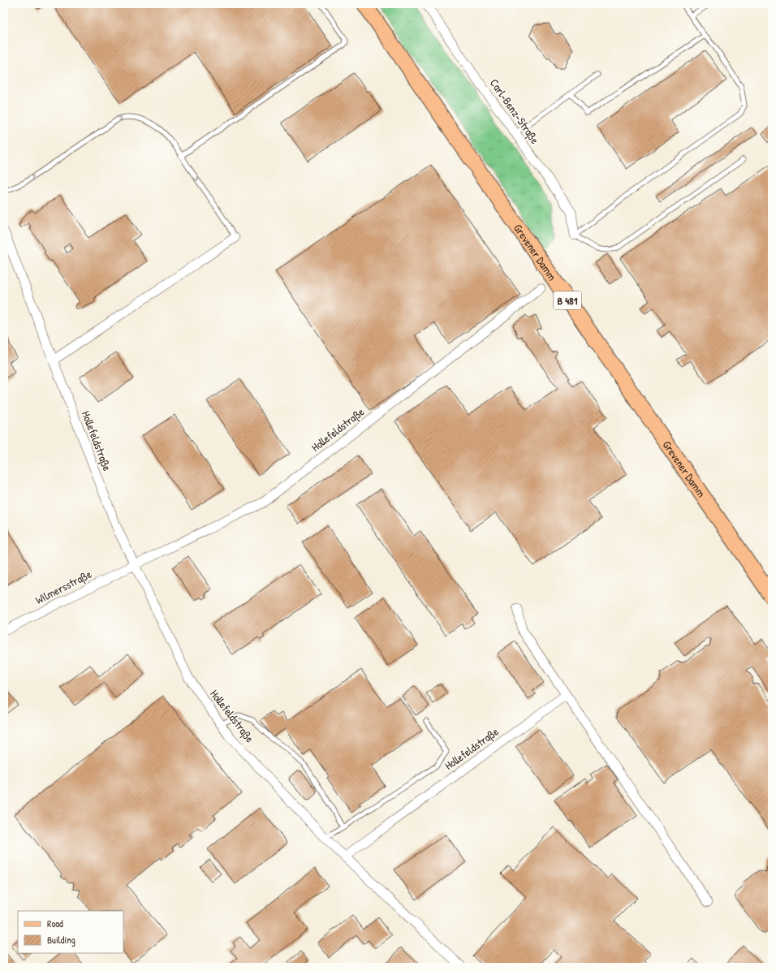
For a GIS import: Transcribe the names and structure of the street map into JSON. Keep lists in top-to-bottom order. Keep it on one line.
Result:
{"streets":{"main road":["Grevener Damm","B 481"],"street":["Carl-Benz-Straße","Hollefeldstraße","Wilmersstraße"]},"crossings":[["Hollefeldstraße","Wilmersstraße"]],"legend":["Road","Building"]}
